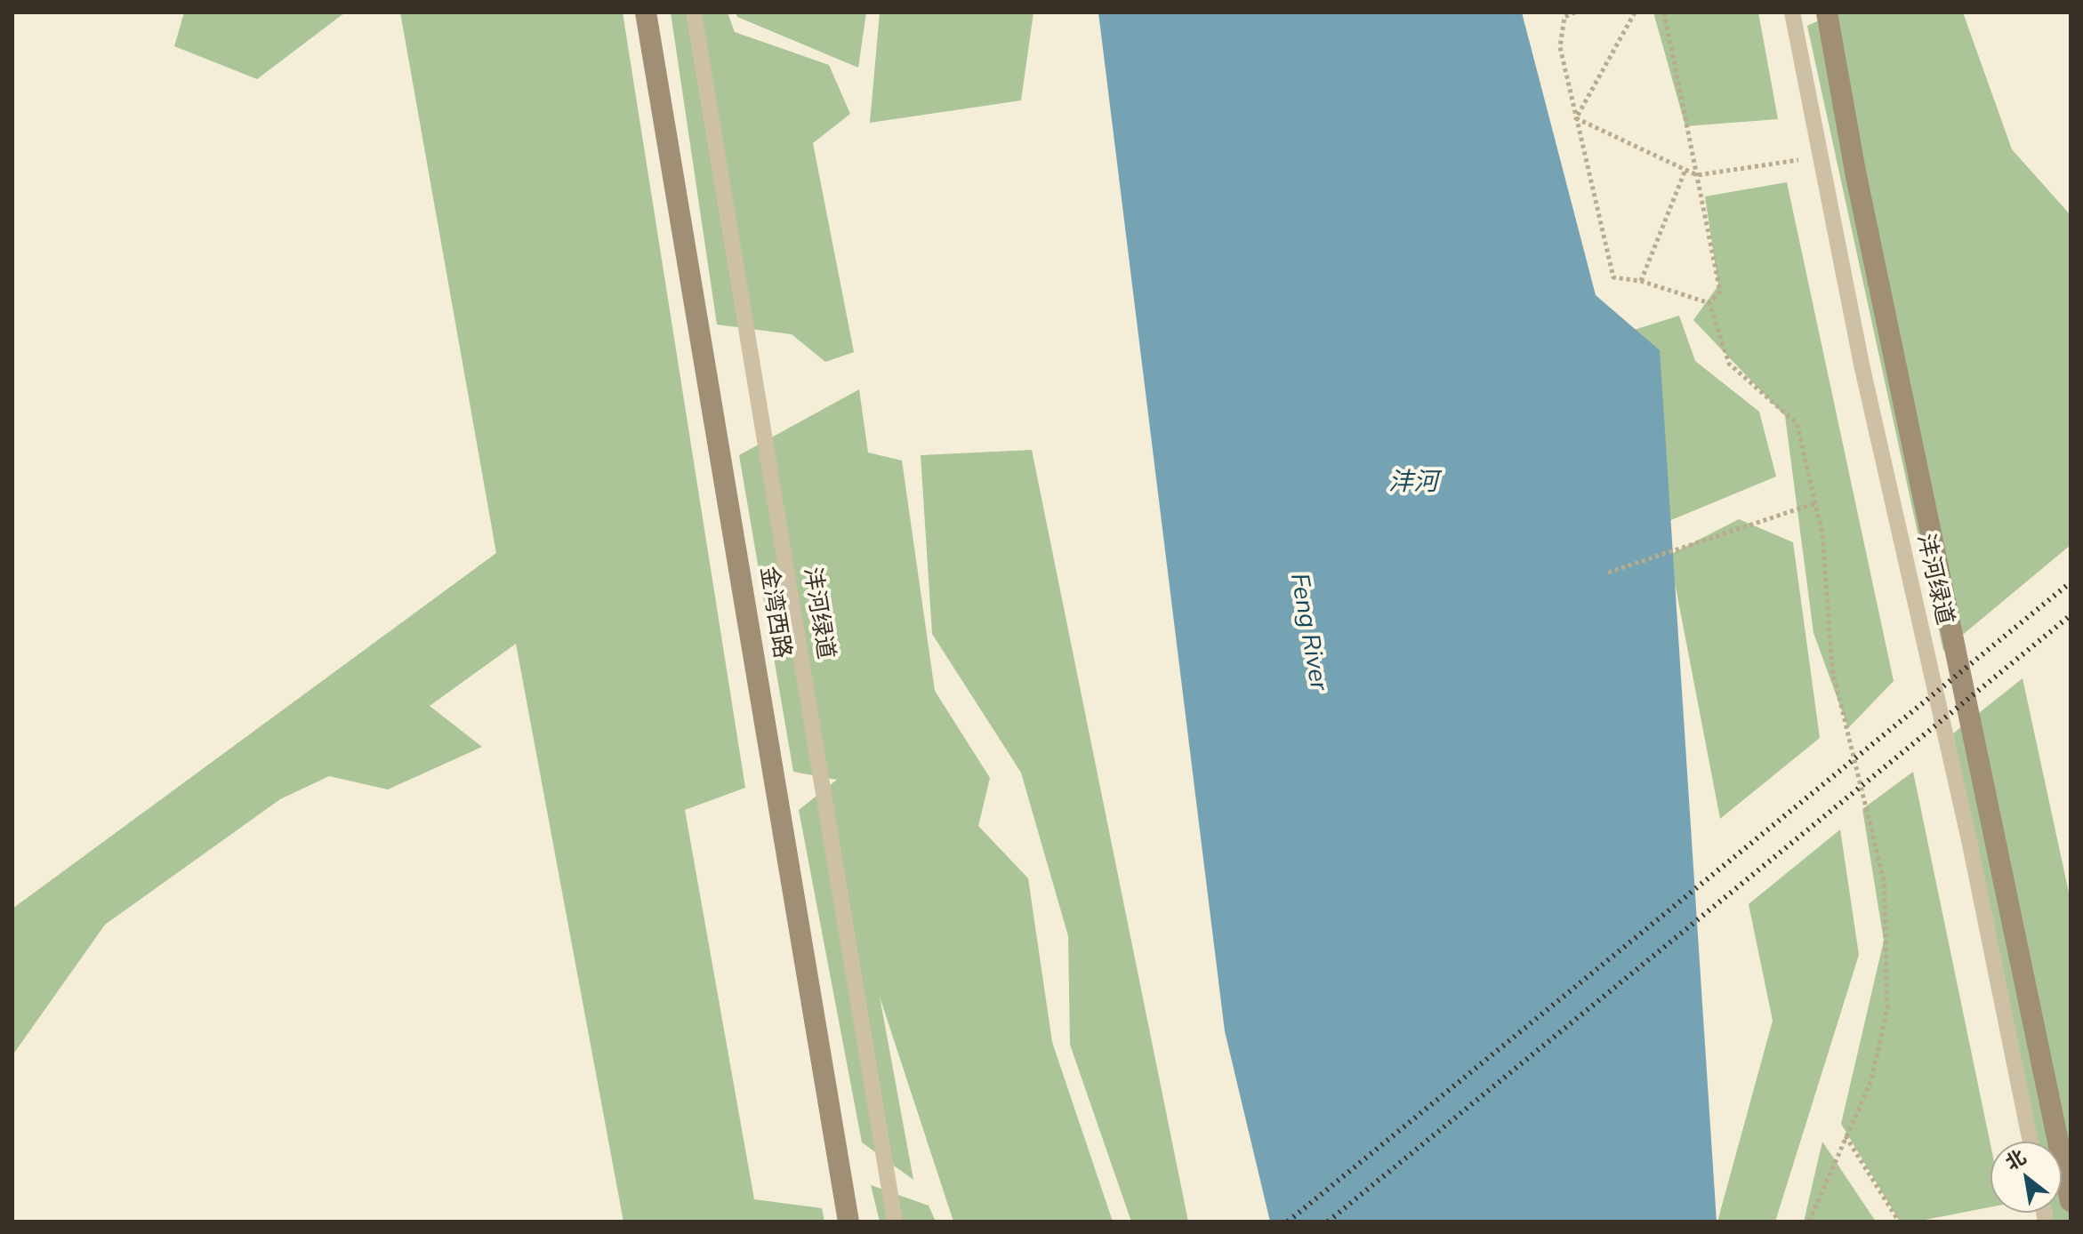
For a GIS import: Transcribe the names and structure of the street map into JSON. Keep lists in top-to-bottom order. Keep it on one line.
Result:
{"streets":{"street":["金湾西路"],"lane":["沣河绿道"]},"water":["沣河","Feng River"],"north":"top left"}
